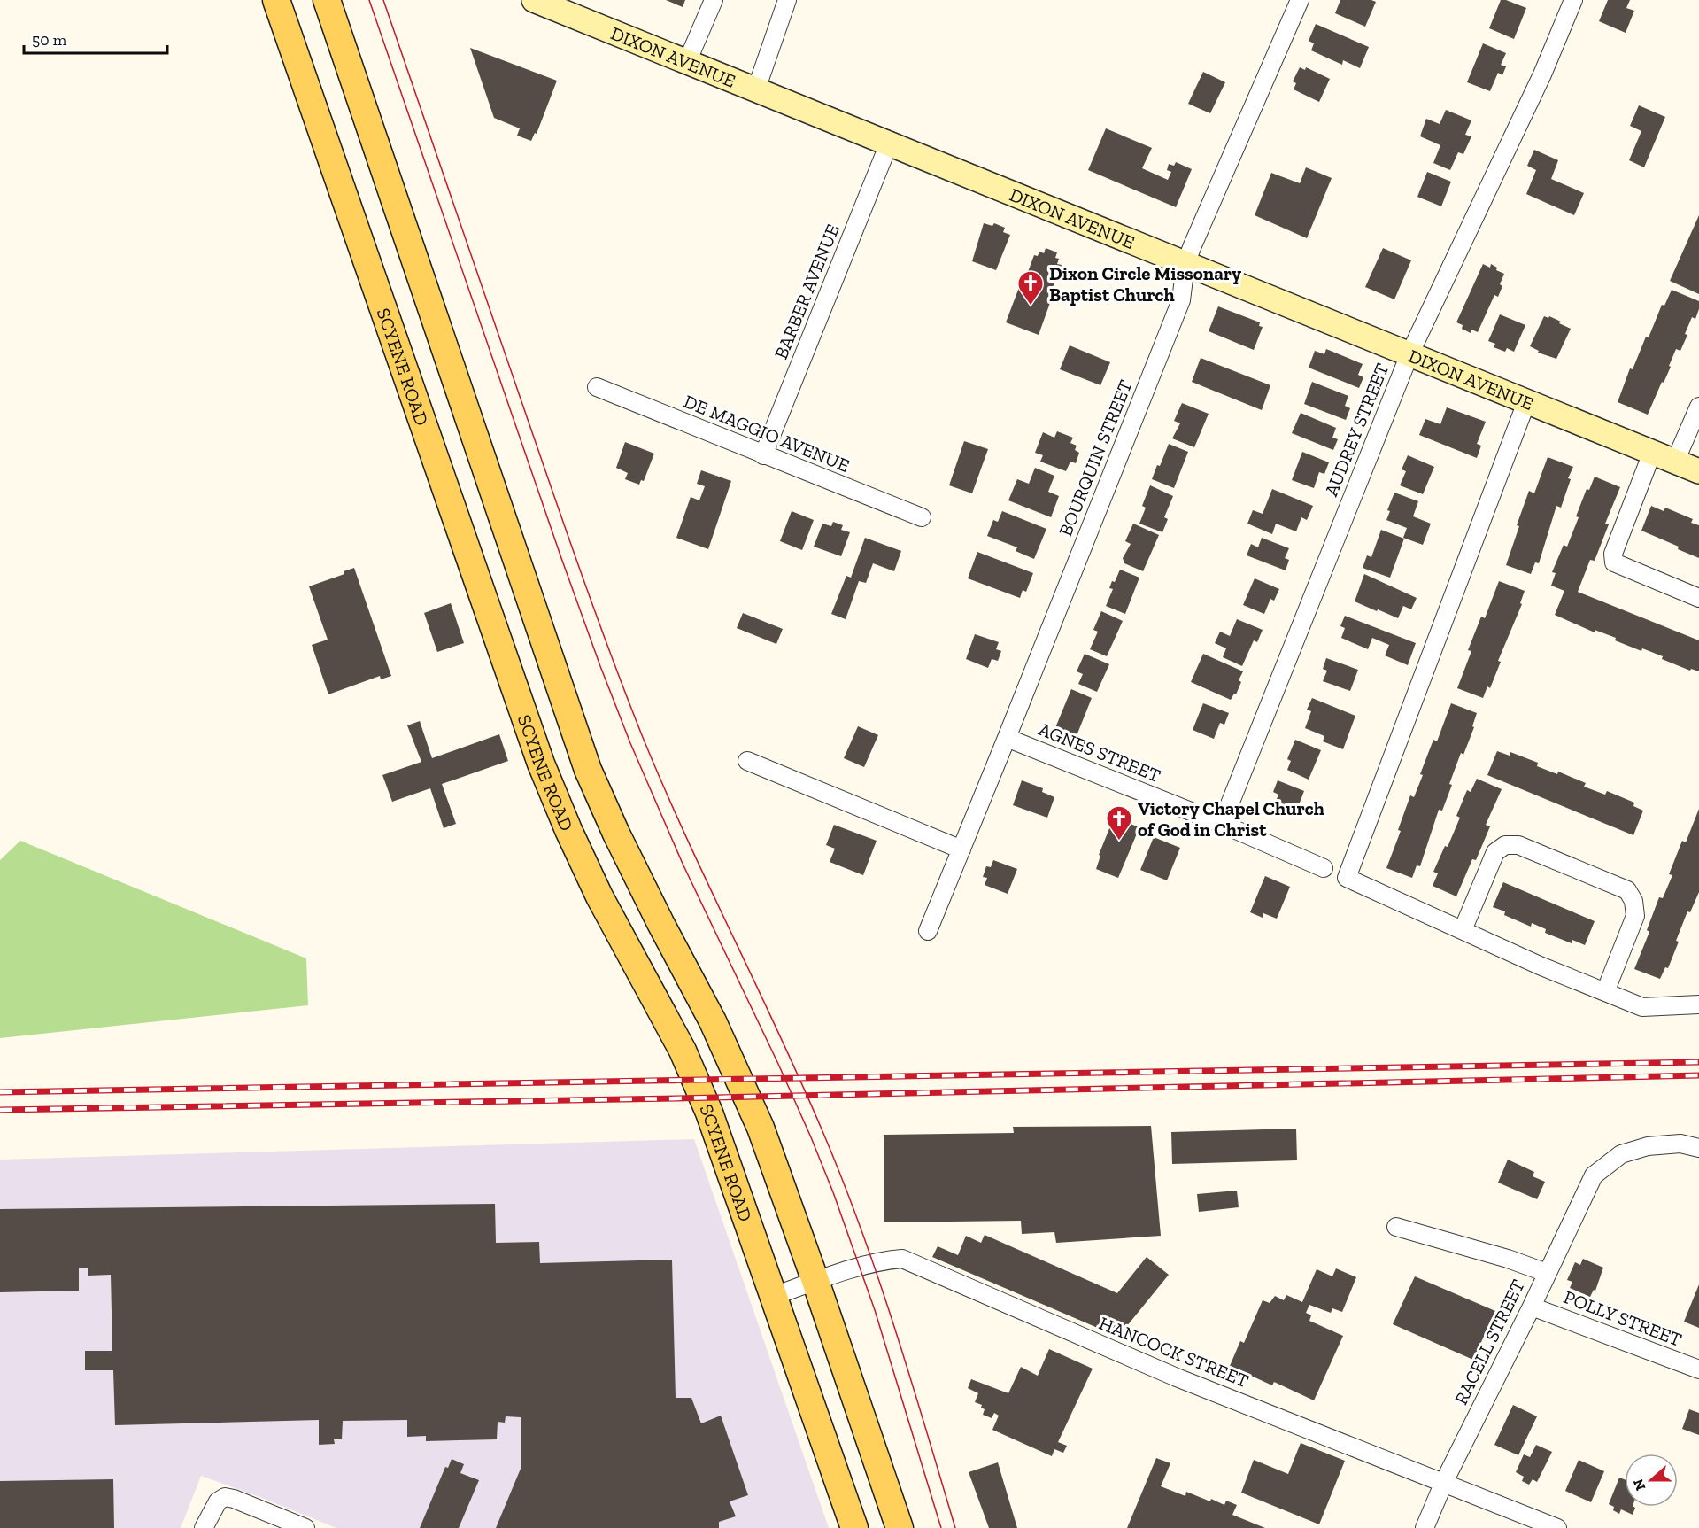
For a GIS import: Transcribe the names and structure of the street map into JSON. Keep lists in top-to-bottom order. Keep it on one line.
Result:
{"streets":{"main road":["SCYENE ROAD"],"street":["DIXON AVENUE","BARBER AVENUE","AUDREY STREET","DE MAGGIO AVENUE","BOURQUIN STREET","AGNES STREET","POLLY STREET","RACELL STREET","HANCOCK STREET"]},"crossings":[["DIXON AVENUE","BARBER AVENUE"],["DIXON AVENUE","AUDREY STREET"],["DIXON AVENUE","BOURQUIN STREET"],["BARBER AVENUE","DE MAGGIO AVENUE"],["SCYENE ROAD","HANCOCK STREET"],["AUDREY STREET","AGNES STREET"],["BOURQUIN STREET","AGNES STREET"],["POLLY STREET","RACELL STREET"],["RACELL STREET","HANCOCK STREET"]],"places":{"church":["Dixon Circle Missonary Baptist Church","Victory Chapel Church of God in Christ"]},"scale_bar":"50 m","north":"left"}
